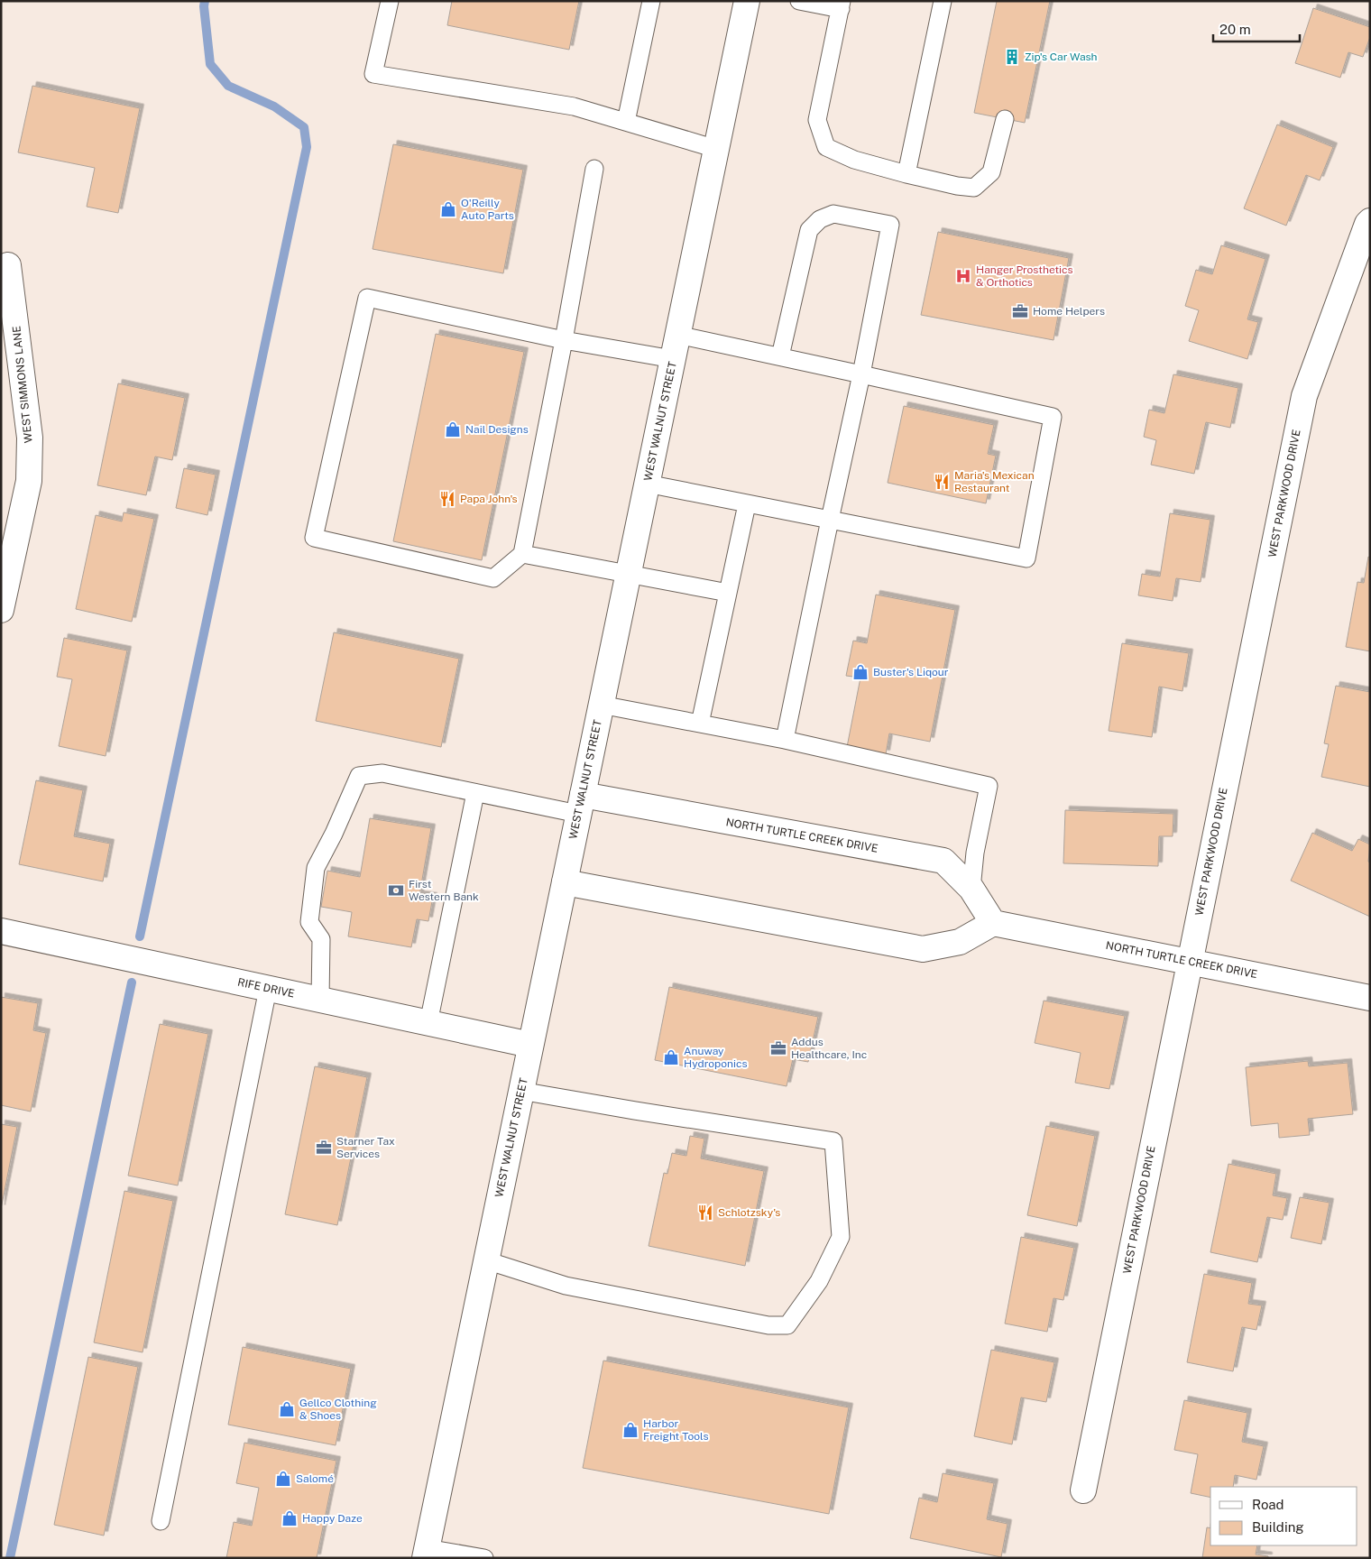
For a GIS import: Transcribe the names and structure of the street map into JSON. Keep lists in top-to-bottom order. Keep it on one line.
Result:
{"streets":{"street":["WEST SIMMONS LANE","WEST WALNUT STREET","WEST PARKWOOD DRIVE","NORTH TURTLE CREEK DRIVE","RIFE DRIVE"]},"crossings":[["WEST WALNUT STREET","NORTH TURTLE CREEK DRIVE"],["WEST WALNUT STREET","RIFE DRIVE"],["WEST PARKWOOD DRIVE","NORTH TURTLE CREEK DRIVE"]],"places":{"building":["Zip's Car Wash"],"shop":["O'Reilly Auto Parts","Nail Designs","Buster's Liqour","Anuway Hydroponics","Gellco Clothing & Shoes","Harbor Freight Tools","Salomé","Happy Daze"],"hospital":["Hanger Prosthetics & Orthotics"],"office":["Home Helpers","Addus Healthcare, Inc","Starner Tax Services"],"restaurant":["Maria's Mexican Restaurant","Papa John's","Schlotzsky's"],"bank":["First Western Bank"]},"legend":["Road","Building"],"scale_bar":"20 m"}
